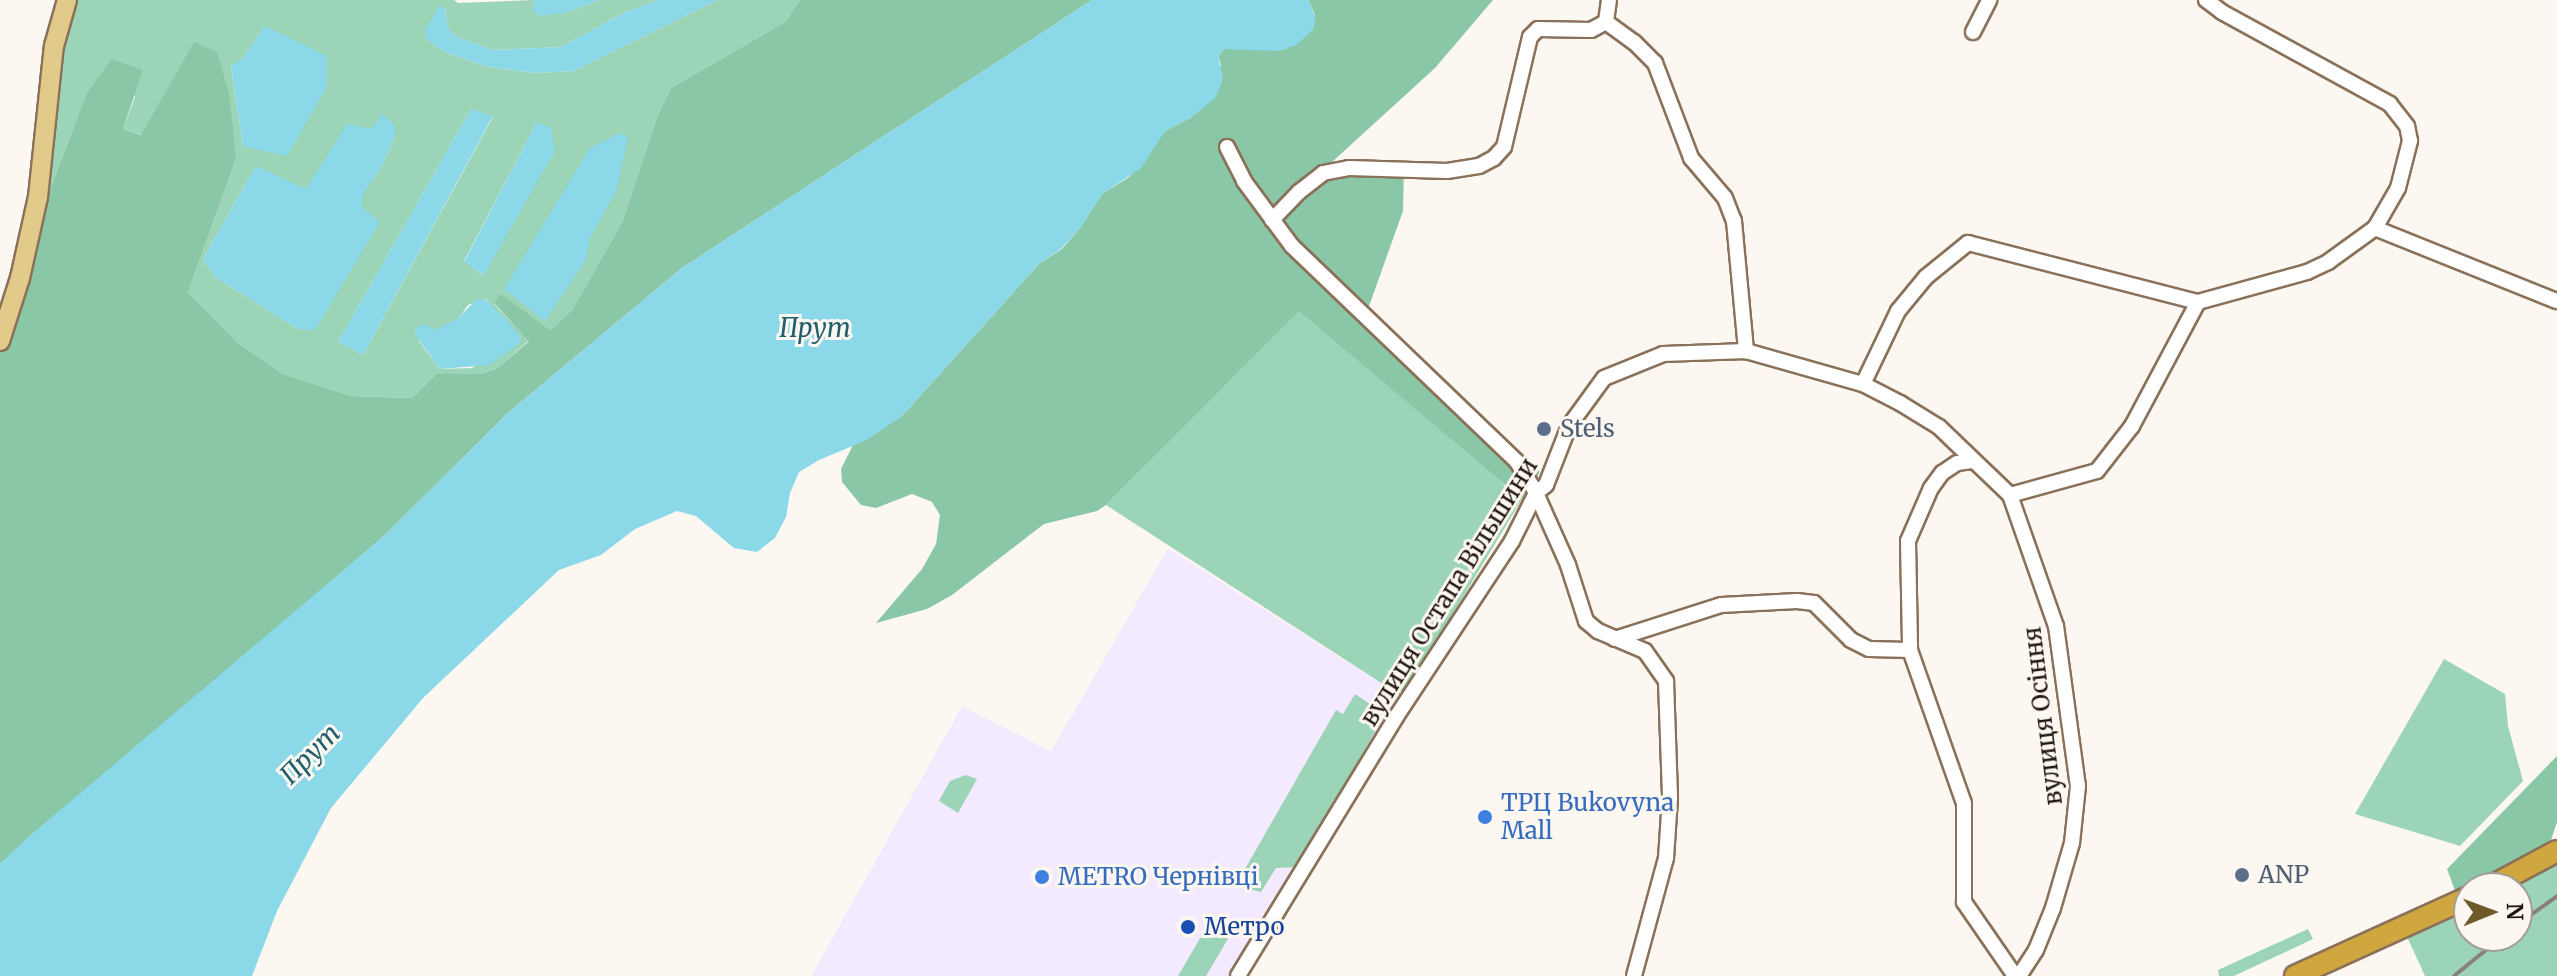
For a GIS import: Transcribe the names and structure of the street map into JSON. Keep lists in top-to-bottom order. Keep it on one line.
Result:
{"streets":{"street":["вулиця Остапа Вільшини","вулиця Осіння"]},"crossings":[["вулиця Остапа Вільшини","вулиця Осіння"]],"water":["Прут"],"places":["Stels","ТРЦ Bukovyna Mall","ANP","METRO Чернівці","Метро"],"north":"right"}
